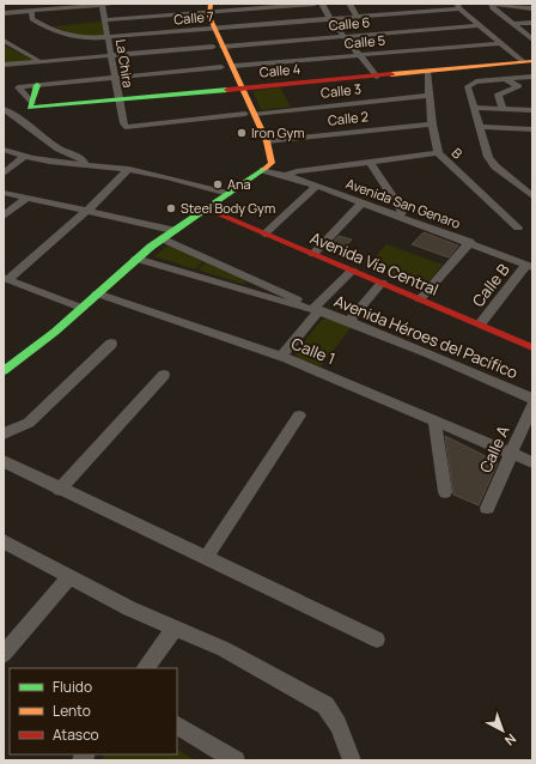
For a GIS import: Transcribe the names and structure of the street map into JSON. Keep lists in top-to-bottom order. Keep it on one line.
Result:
{"streets":{"street":["Calle 7","Calle 6","Calle 5","La Chira","Calle 4","Calle 3","Calle 2","B","Avenida San Genaro","Avenida Vía Central","Calle B","Avenida Héroes del Pacífico","Calle 1","Calle A"]},"crossings":[["Calle 7","La Chira"],["Calle 6","La Chira"],["Calle 5","La Chira"],["Calle 5","Calle 4"],["La Chira","Calle 4"],["La Chira","Calle 3"],["Calle 4","B"],["Calle 3","B"],["Calle 2","B"],["Avenida San Genaro","Calle B"],["Avenida Vía Central","Calle B"],["Calle 1","Calle A"]],"places":["Iron Gym","Ana","Steel Body Gym"],"legend":["Fluido","Lento","Atasco"],"north":"bottom right"}
